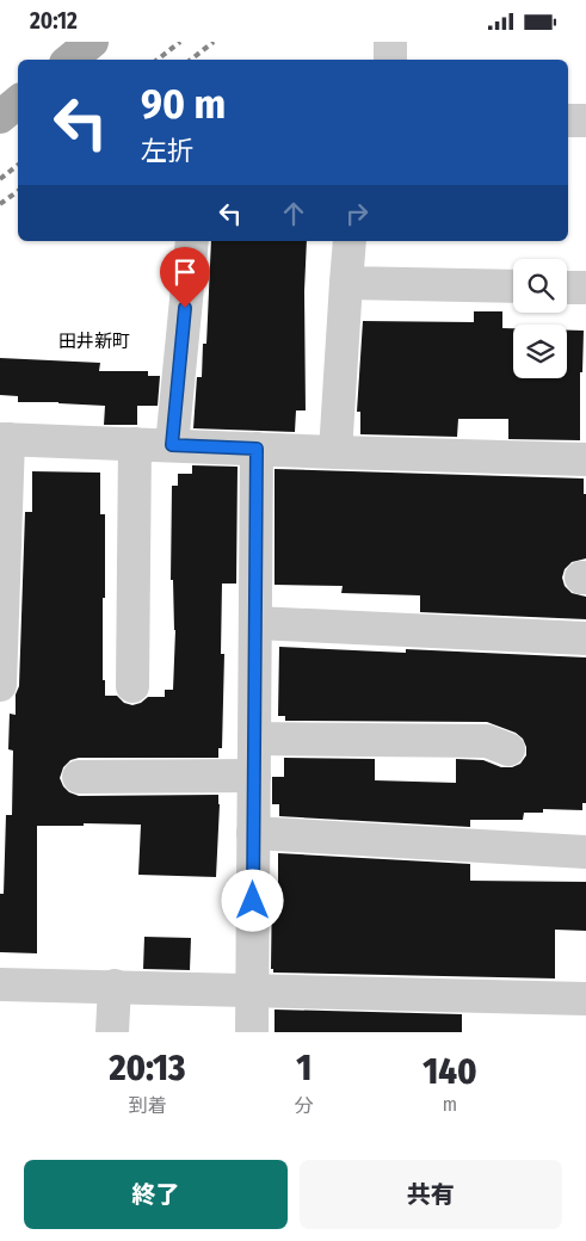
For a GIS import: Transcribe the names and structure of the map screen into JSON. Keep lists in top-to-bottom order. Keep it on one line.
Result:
{"districts":["田井新町"],"page":{"status":"20:12","turn":["90 m","左折"],"eta":["20:13","到着","1","分","140","m"],"buttons":["終了","共有"]}}
